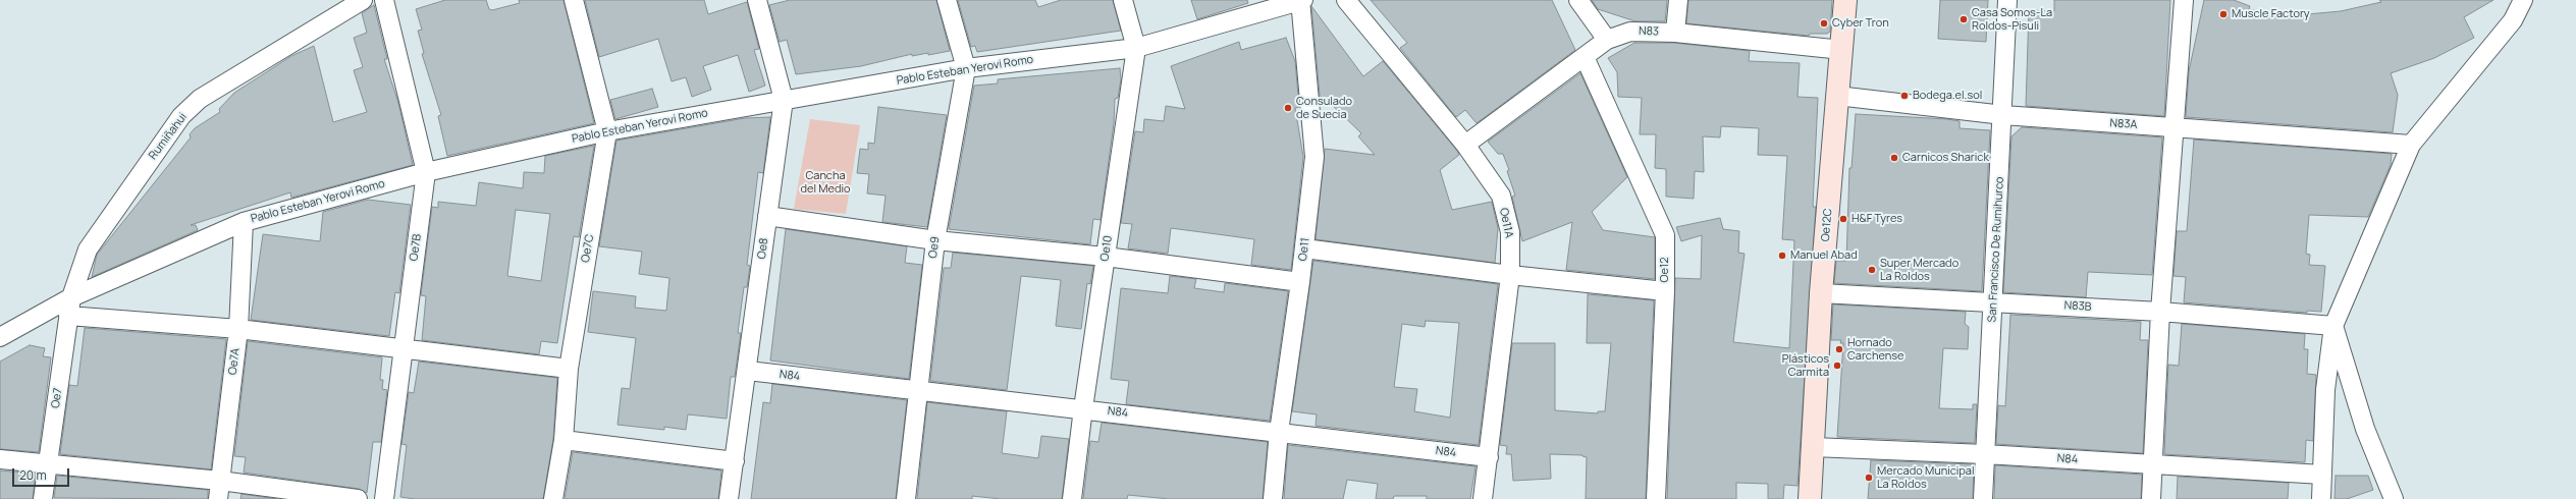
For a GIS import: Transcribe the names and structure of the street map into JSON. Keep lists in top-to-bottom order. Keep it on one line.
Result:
{"streets":{"main road":["Oe12C"],"street":["N83","Pablo Esteban Yerovi Romo","N83A","Rumiñahui","Oe11A","Oe7B","Oe9","Oe7C","Oe8","Oe10","Oe11","San Francisco De Rumihurco","Oe12","N83B","Oe7A","N84","Oe7"]},"crossings":[["N83","Oe11A"],["N83","Oe12C"],["N83","Oe12"],["Pablo Esteban Yerovi Romo","Rumiñahui"],["Pablo Esteban Yerovi Romo","Oe7B"],["Pablo Esteban Yerovi Romo","Oe9"],["Pablo Esteban Yerovi Romo","Oe7C"],["Pablo Esteban Yerovi Romo","Oe8"],["Pablo Esteban Yerovi Romo","Oe10"],["Pablo Esteban Yerovi Romo","Oe11"],["Pablo Esteban Yerovi Romo","Oe7A"],["Pablo Esteban Yerovi Romo","Oe7"],["N83A","Oe12C"],["N83A","San Francisco De Rumihurco"],["Rumiñahui","Oe7"],["Oe11A","N84"],["Oe12C","N83B"],["Oe12C","N84"],["Oe9","N84"],["Oe8","N84"],["Oe10","N84"],["Oe11","N84"],["San Francisco De Rumihurco","N83B"],["San Francisco De Rumihurco","N84"]],"parks":["Cancha del Medio"],"places":["Muscle Factory","Casa Somos-La Roldos-Pisuli","Cyber Tron","Bodega.el.sol","Consulado de Suecia","Carnicos Sharick","H&F Tyres","Manuel Abad","Super Mercado La Roldos","Hornado Carchense","Plásticos Carmita","Mercado Municipal La Roldos"],"scale_bar":"20 m"}
